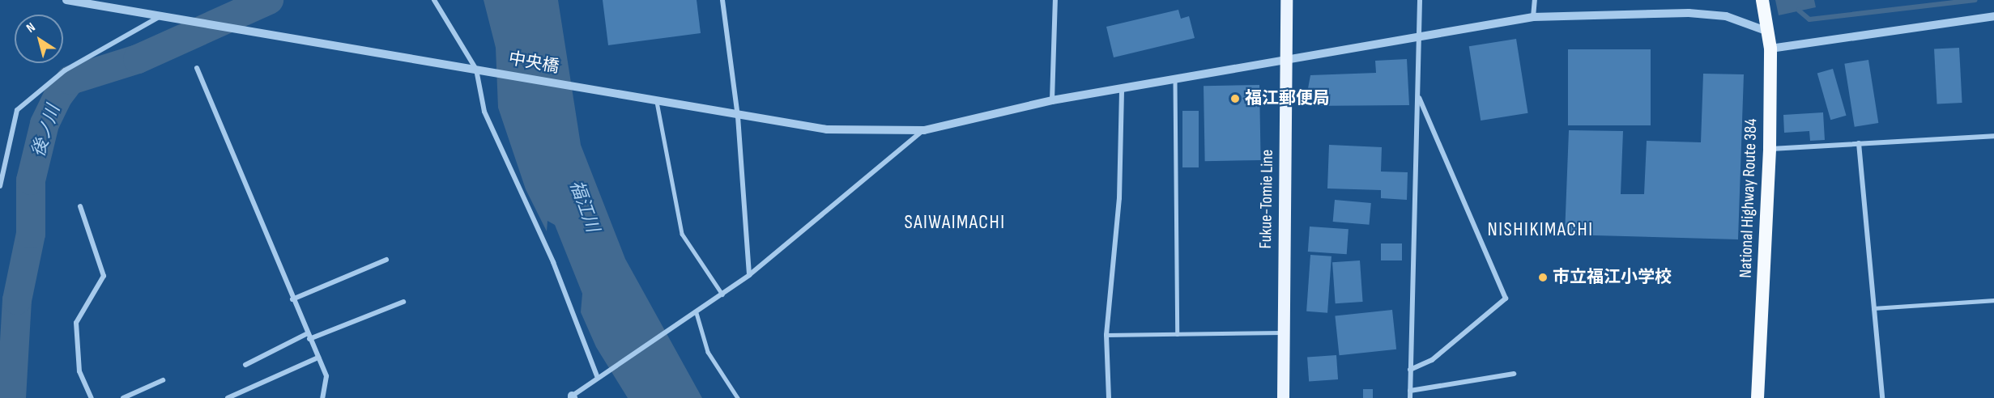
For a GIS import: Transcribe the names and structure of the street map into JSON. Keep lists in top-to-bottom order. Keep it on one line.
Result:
{"streets":{"highway":["National Highway Route 384"],"main road":["Fukue-Tomie Line"],"street":["中央橋"]},"crossings":[["中央橋","National Highway Route 384"],["中央橋","Fukue-Tomie Line"]],"districts":["SAIWAIMACHI","NISHIKIMACHI"],"water":["後ノ川","福江川"],"places":["福江郵便局","市立福江小学校"],"north":"top left"}
